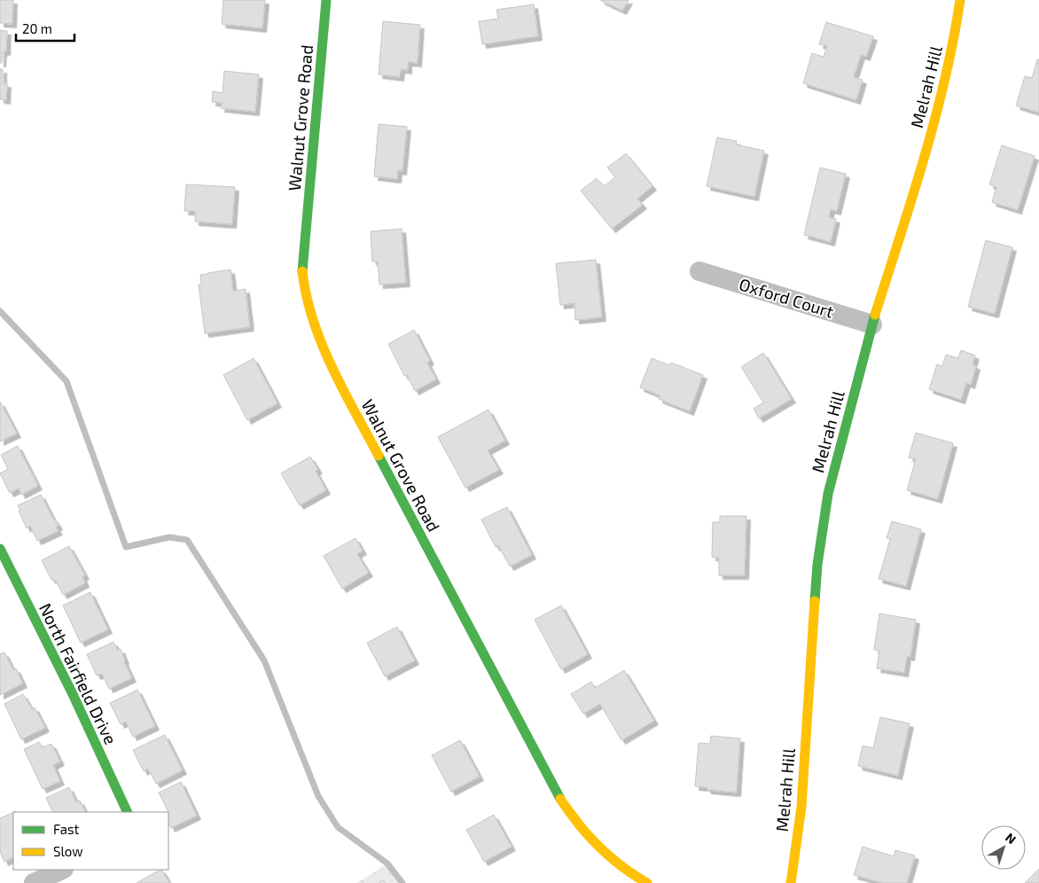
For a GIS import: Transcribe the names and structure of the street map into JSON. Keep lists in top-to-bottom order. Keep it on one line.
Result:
{"streets":{"street":["Melrah Hill","Walnut Grove Road","Oxford Court","North Fairfield Drive"]},"crossings":[["Melrah Hill","Oxford Court"]],"legend":["Fast","Slow"],"scale_bar":"20 m","north":"top right"}
